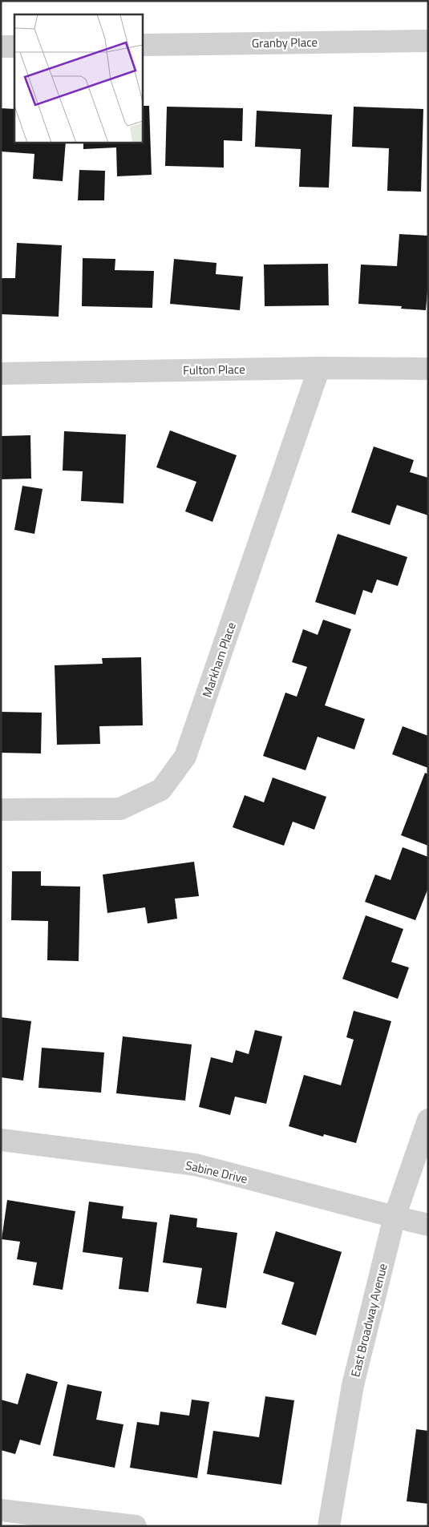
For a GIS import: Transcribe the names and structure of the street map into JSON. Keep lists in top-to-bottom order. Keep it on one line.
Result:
{"streets":{"street":["Granby Place","Fulton Place","Markham Place","Sabine Drive","East Broadway Avenue"]},"crossings":[["Fulton Place","Markham Place"],["Sabine Drive","East Broadway Avenue"]]}
